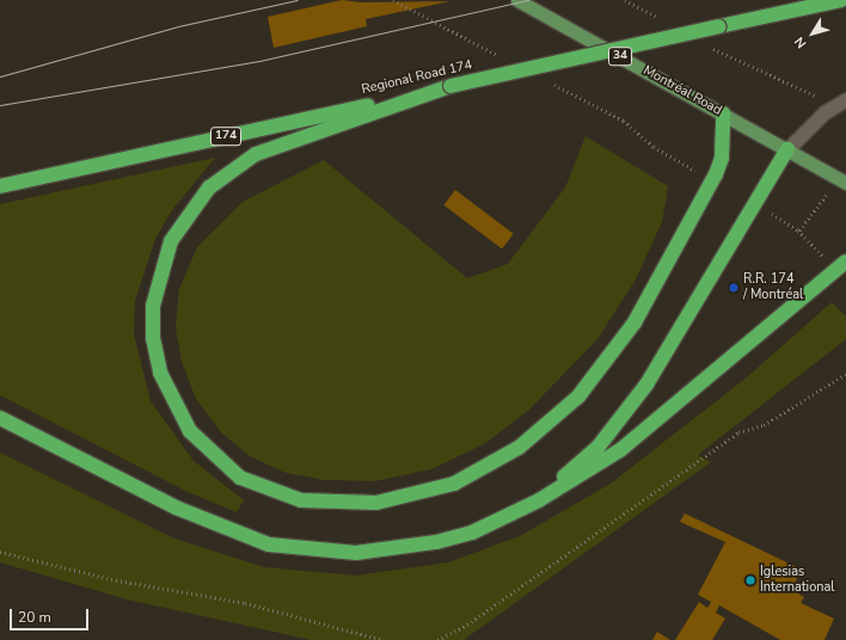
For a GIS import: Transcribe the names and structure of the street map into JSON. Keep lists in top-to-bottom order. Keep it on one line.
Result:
{"streets":{"highway":["Regional Road 174","174"],"main road":["34","Montréal Road"]},"places":["R.R. 174 / Montréal","Iglesias International"],"scale_bar":"20 m","north":"bottom left"}
